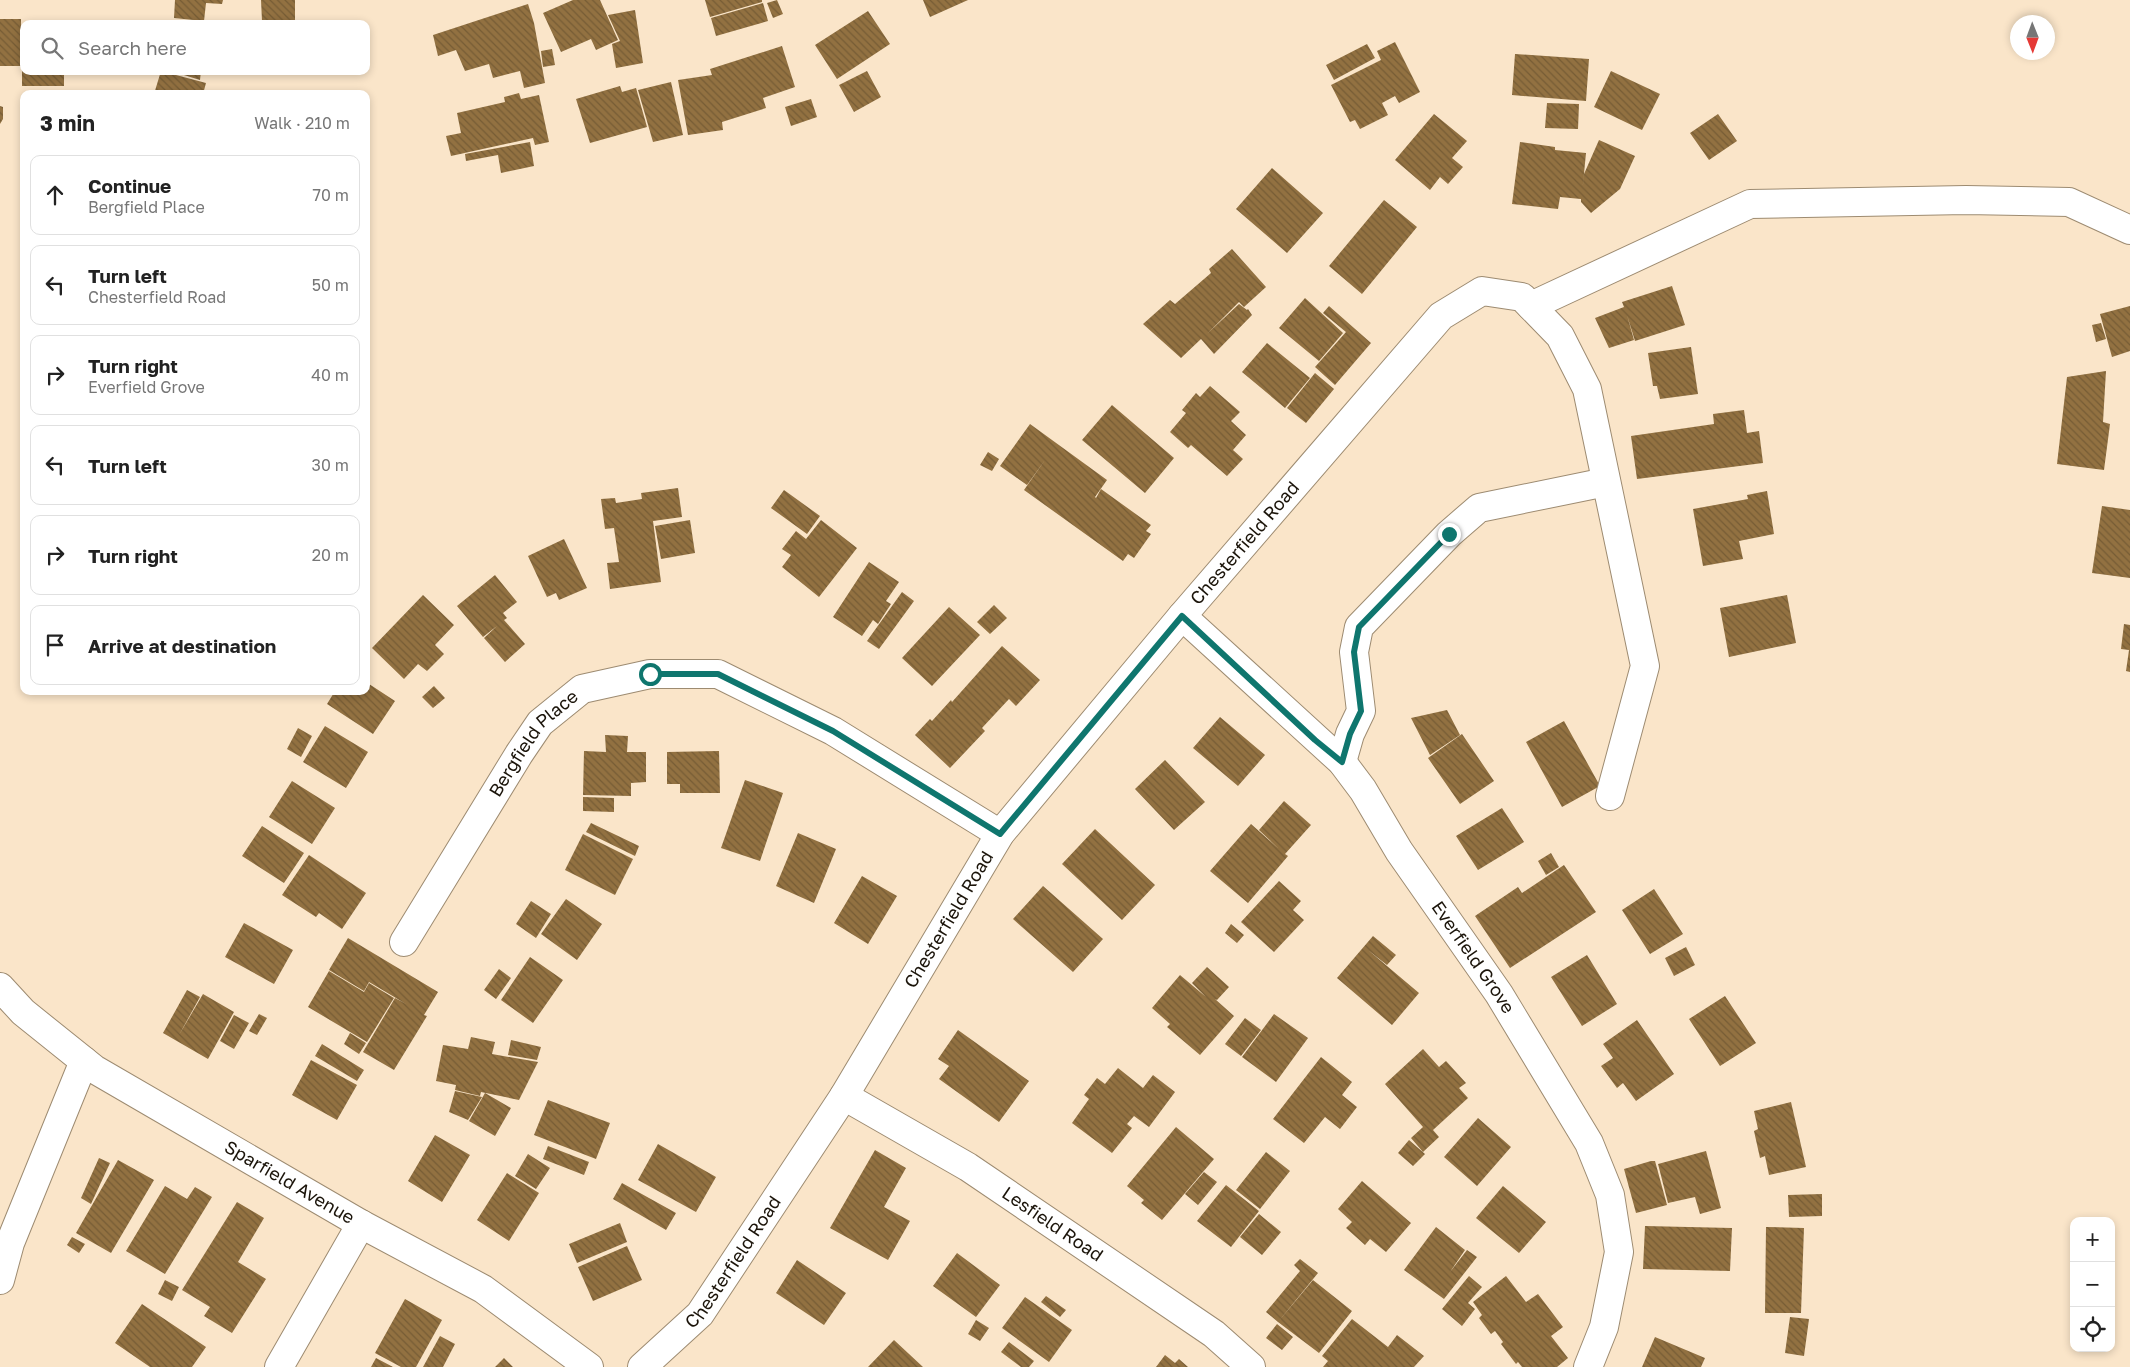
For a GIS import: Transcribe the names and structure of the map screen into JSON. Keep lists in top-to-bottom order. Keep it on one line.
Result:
{"streets":{"street":["Chesterfield Road","Bergfield Place","Everfield Grove","Sparfield Avenue","Lesfield Road"]},"crossings":[["Chesterfield Road","Bergfield Place"],["Chesterfield Road","Everfield Grove"],["Chesterfield Road","Lesfield Road"]],"north":"bottom","page":{"search":"Search here","heading":["3 min","Walk · 210 m"],"list":[["Continue","Bergfield Place","70 m"],["Turn left","Chesterfield Road","50 m"],["Turn right","Everfield Grove","40 m"],["Turn left","30 m"],["Turn right","20 m"],"Arrive at destination"],"map_buttons":["+","−"]}}
